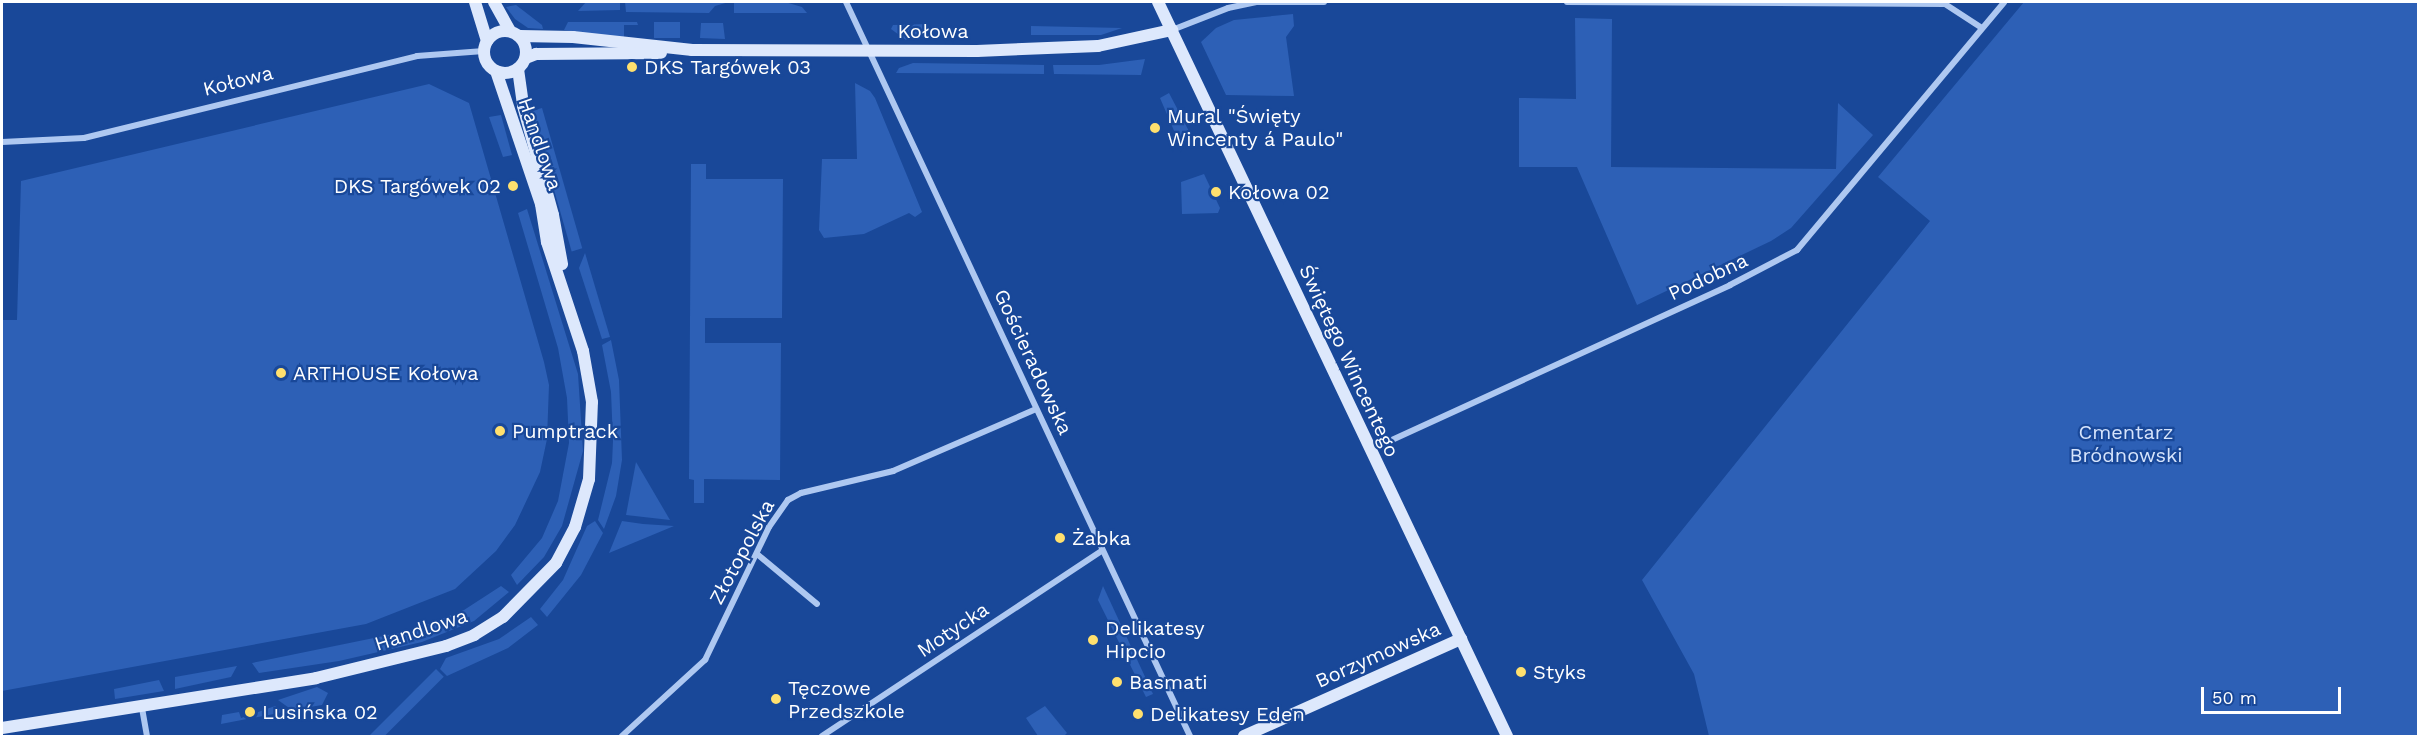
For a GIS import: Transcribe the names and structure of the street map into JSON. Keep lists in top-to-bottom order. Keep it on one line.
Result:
{"streets":{"street":["Kołowa","Handlowa","Podobna","Świętego Wincentego","Gościeradowska","Złotopolska","Motycka","Borzymowska"]},"crossings":[["Kołowa","Handlowa"],["Kołowa","Świętego Wincentego"],["Kołowa","Gościeradowska"],["Podobna","Świętego Wincentego"],["Świętego Wincentego","Borzymowska"],["Gościeradowska","Złotopolska"],["Gościeradowska","Motycka"]],"parks":["Cmentarz Bródnowski"],"places":["DKS Targówek 03","Mural \"Święty Wincenty á Paulo\"","DKS Targówek 02","Kołowa 02","ARTHOUSE Kołowa","Pumptrack","Żabka","Delikatesy Hipcio","Styks","Basmati","Tęczowe Przedszkole","Lusińska 02","Delikatesy Eden"],"scale_bar":"50 m"}
